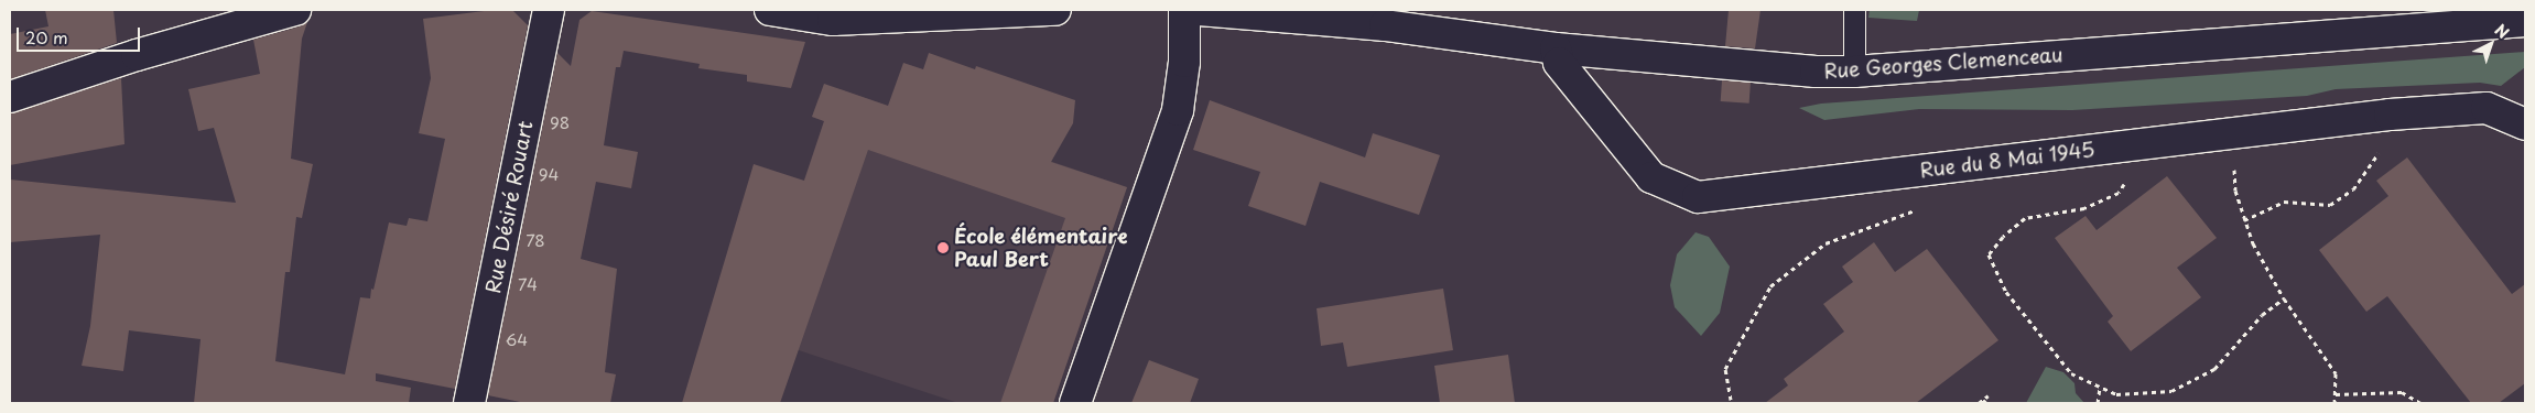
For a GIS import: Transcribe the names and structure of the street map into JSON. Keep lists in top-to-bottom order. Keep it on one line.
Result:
{"streets":{"street":["Rue Georges Clemenceau","Rue du 8 Mai 1945","Rue Désiré Rouart"]},"crossings":[["Rue Georges Clemenceau","Rue du 8 Mai 1945"]],"places":["École élémentaire Paul Bert"],"house_numbers":["98","94","78","74","64"],"scale_bar":"20 m","north":"top right"}
